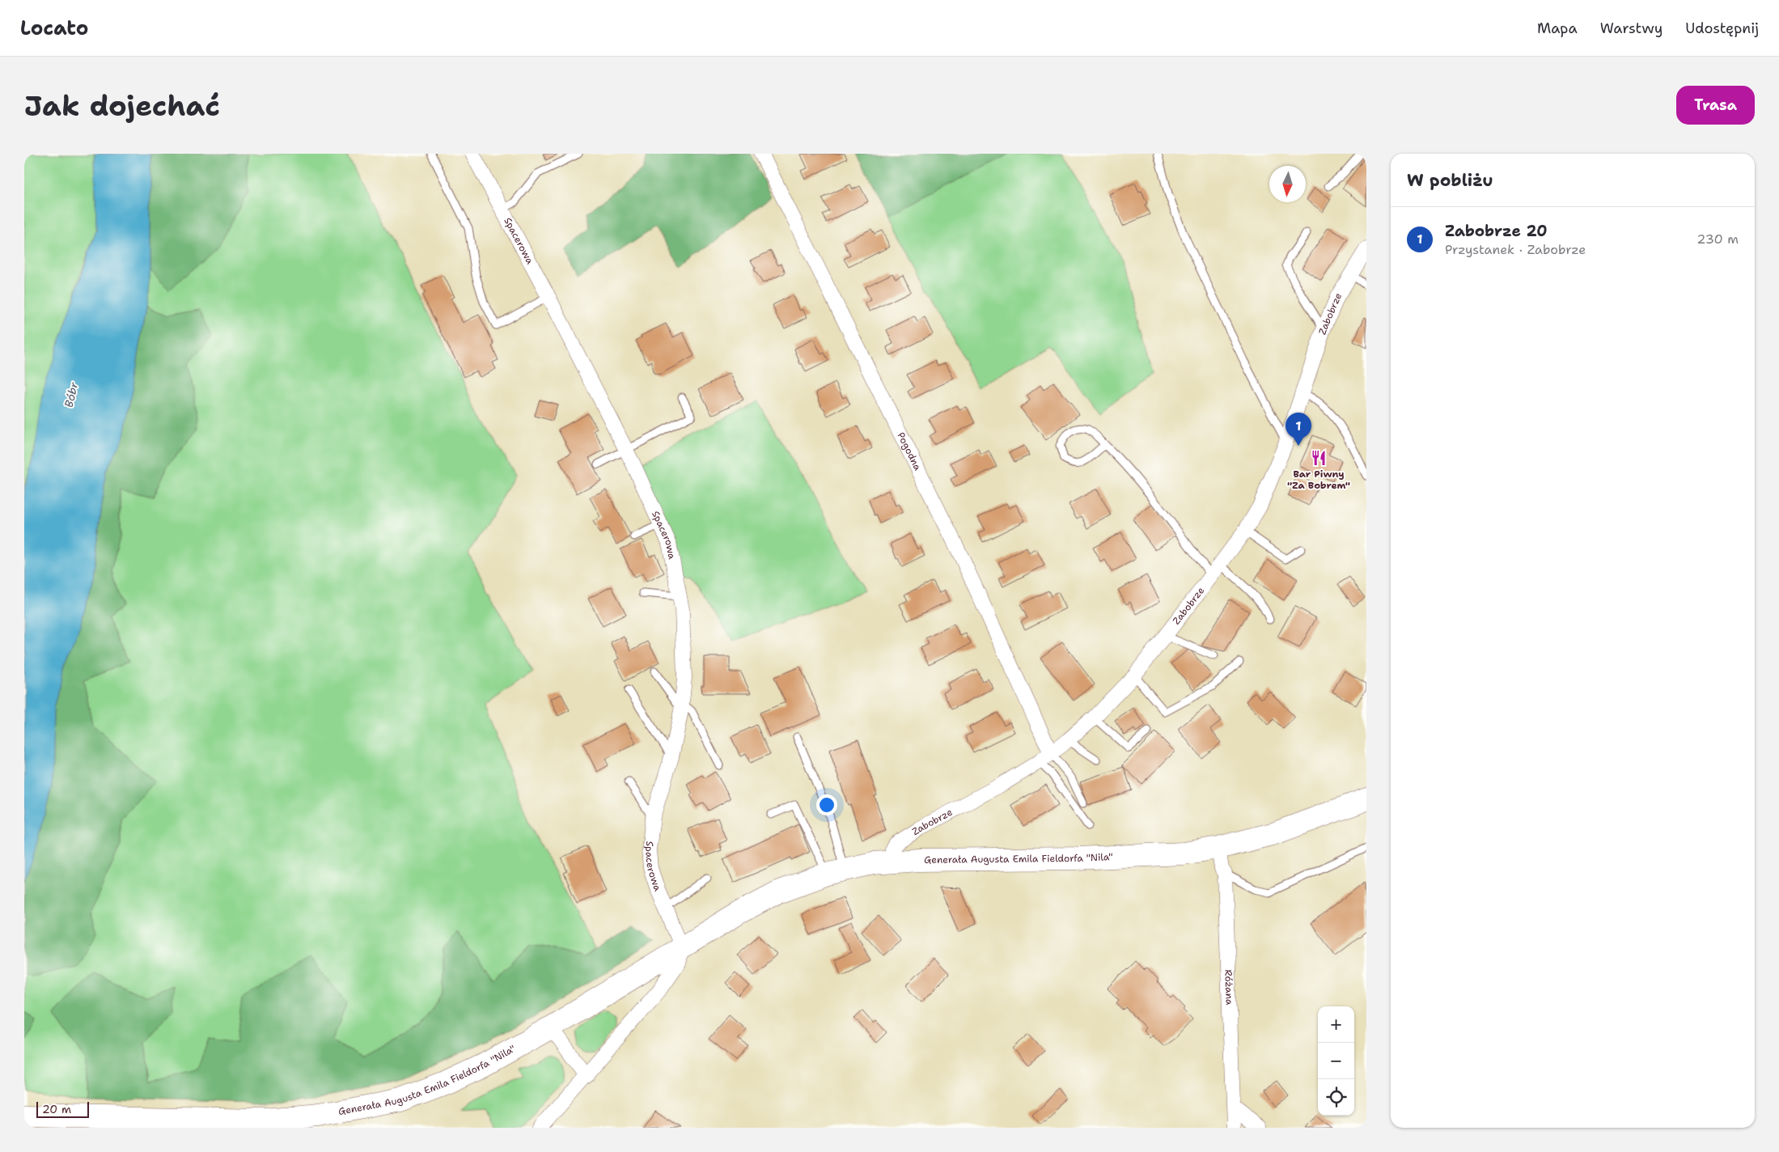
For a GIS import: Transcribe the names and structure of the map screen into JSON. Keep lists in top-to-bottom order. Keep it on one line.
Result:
{"streets":{"main road":["Generała Augusta Emila Fieldorfa \"Nila\""],"street":["Spacerowa","Zabobrze","Pogodna","Różana"]},"crossings":[["Spacerowa","Generała Augusta Emila Fieldorfa \"Nila\""],["Zabobrze","Pogodna"],["Zabobrze","Generała Augusta Emila Fieldorfa \"Nila\""],["Generała Augusta Emila Fieldorfa \"Nila\"","Różana"]],"water":["Bóbr"],"places":{"restaurant":["Bar Piwny \"Za Bobrem\""]},"scale_bar":"20 m","north":"bottom","page":{"header":"Locato","nav":["Mapa","Warstwy","Udostępnij"],"buttons":"Trasa","title":"Jak dojechać","heading":"W pobliżu","list":[{"mark":"1","name":"Zabobrze 20","note":"Przystanek · Zabobrze","value":"230 m"}],"pins":"1","map_buttons":["+","−"],"scale":"20 m"}}
